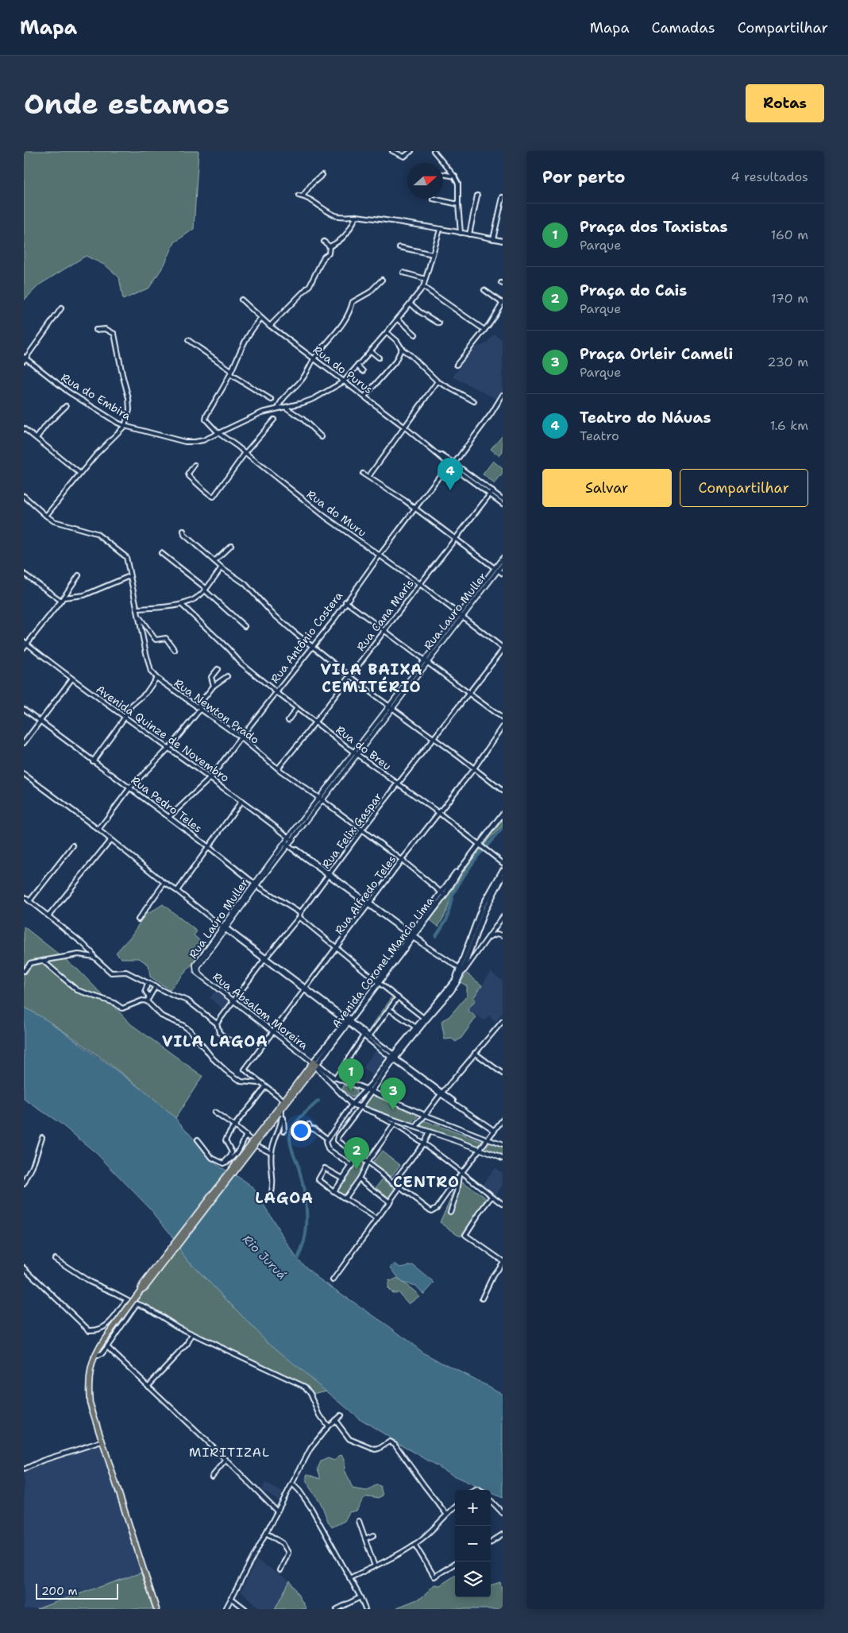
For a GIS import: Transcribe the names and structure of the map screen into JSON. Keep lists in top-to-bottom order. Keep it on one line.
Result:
{"streets":{"main road":["Avenida Coronel Mancio Lima"],"street":["Rua do Purus","Rua do Embira","Rua do Muru","Rua Lauro Muller","Rua Cana Maris","Rua Antônio Costera","Rua Newton Prado","Avenida Quinze de Novembro","Rua do Breu","Rua Pedro Teles","Rua Felix Gaspar","Rua Alfredo Teles","Rua Absalom Moreira"]},"crossings":[["Rua do Purus","Rua do Embira"],["Rua do Purus","Rua Cana Maris"],["Rua do Purus","Rua Antônio Costera"],["Rua do Embira","Rua do Muru"],["Rua do Muru","Rua Lauro Muller"],["Rua do Muru","Rua Cana Maris"],["Rua do Muru","Rua Antônio Costera"],["Rua do Muru","Rua Felix Gaspar"],["Rua Lauro Muller","Rua Newton Prado"],["Rua Lauro Muller","Avenida Quinze de Novembro"],["Rua Lauro Muller","Rua do Breu"],["Rua Lauro Muller","Rua Pedro Teles"],["Rua Lauro Muller","Rua Absalom Moreira"],["Rua Cana Maris","Rua Newton Prado"],["Rua Cana Maris","Rua do Breu"],["Rua Antônio Costera","Rua Newton Prado"],["Rua Antônio Costera","Avenida Quinze de Novembro"],["Rua Antônio Costera","Rua do Breu"],["Rua Antônio Costera","Rua Pedro Teles"],["Rua Newton Prado","Rua Felix Gaspar"],["Rua Newton Prado","Rua Alfredo Teles"],["Rua Newton Prado","Avenida Coronel Mancio Lima"],["Rua do Breu","Rua Felix Gaspar"],["Rua do Breu","Rua Alfredo Teles"],["Rua do Breu","Avenida Coronel Mancio Lima"],["Rua Pedro Teles","Rua Felix Gaspar"],["Rua Pedro Teles","Rua Alfredo Teles"],["Rua Pedro Teles","Avenida Coronel Mancio Lima"],["Rua Felix Gaspar","Rua Absalom Moreira"],["Rua Alfredo Teles","Rua Absalom Moreira"],["Avenida Coronel Mancio Lima","Rua Absalom Moreira"]],"districts":["VILA BAIXA CEMITÉRIO","VILA LAGOA","CENTRO","LAGOA","MIRITIZAL"],"water":["Rio Juruá"],"scale_bar":"200 m","north":"right","page":{"header":"Mapa","nav":["Mapa","Camadas","Compartilhar"],"buttons":["Rotas",["Salvar","Compartilhar"]],"title":"Onde estamos","heading":["Por perto","4 resultados"],"list":[{"mark":"1","name":"Praça dos Taxistas","note":"Parque","value":"160 m"},{"mark":"2","name":"Praça do Cais","note":"Parque","value":"170 m"},{"mark":"3","name":"Praça Orleir Cameli","note":"Parque","value":"230 m"},{"mark":"4","name":"Teatro do Náuas","note":"Teatro","value":"1.6 km"}],"pins":["4","1","3","2"],"map_buttons":["+","−"],"scale":"200 m"}}
